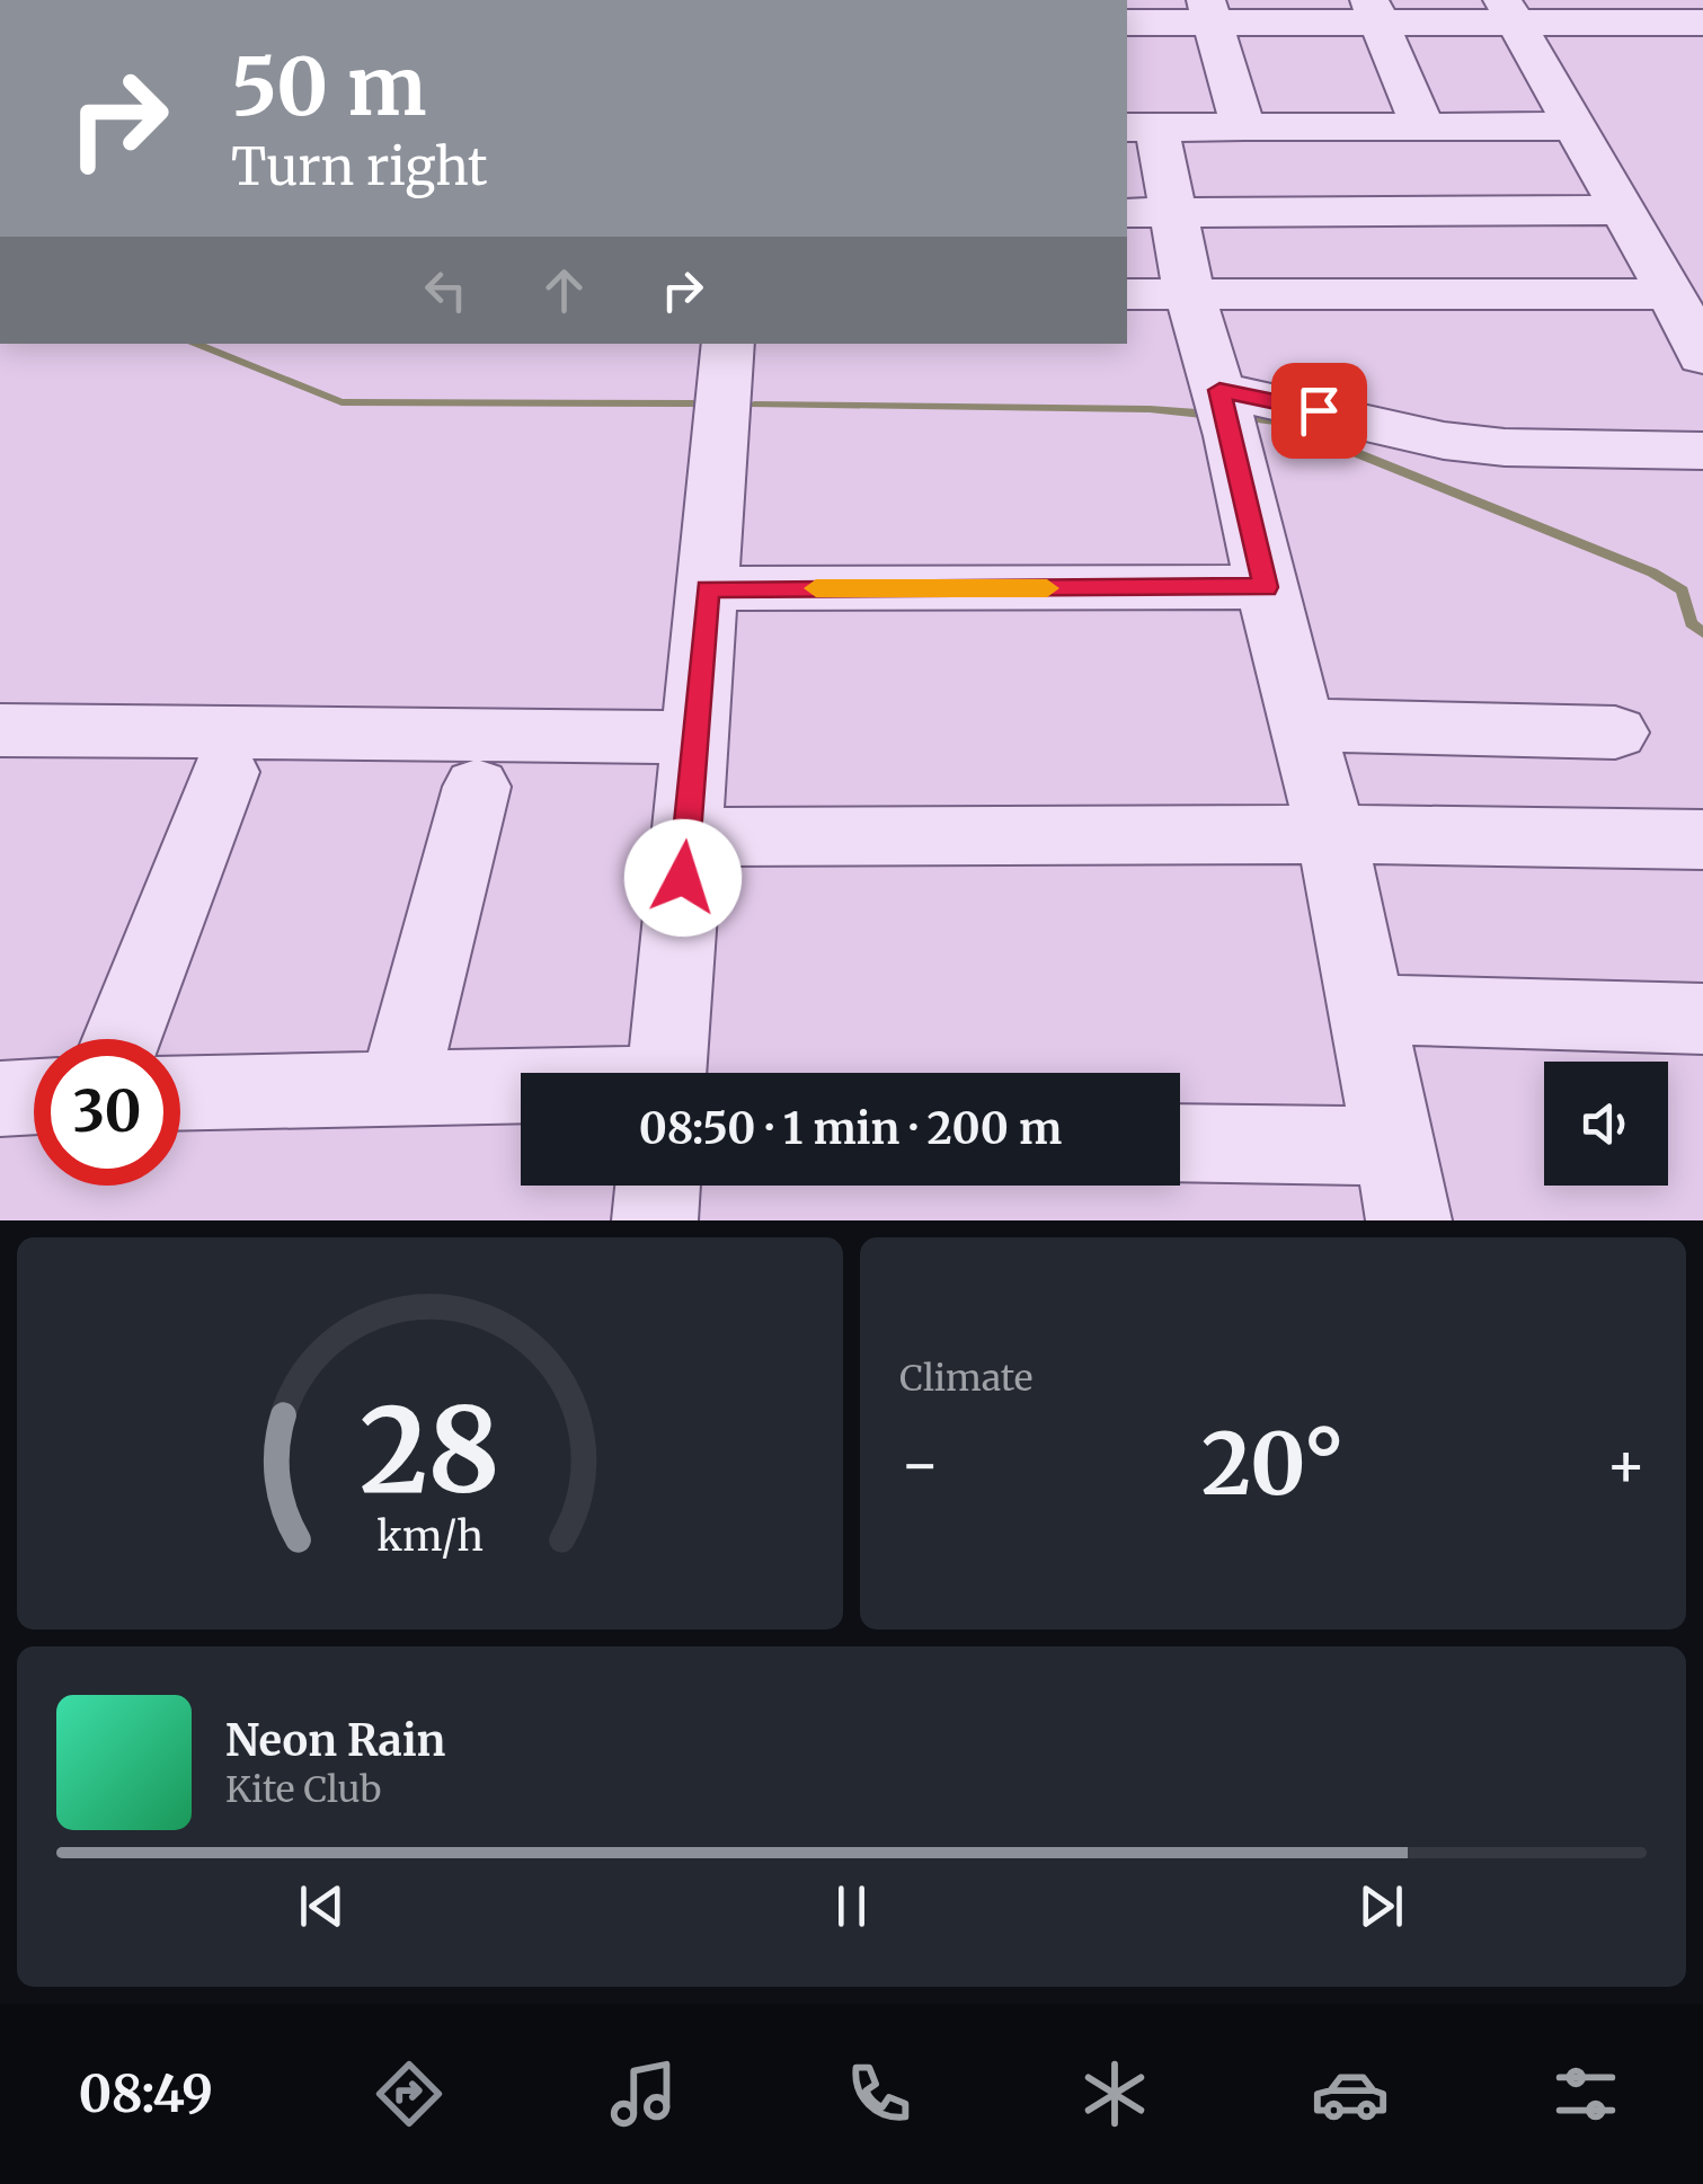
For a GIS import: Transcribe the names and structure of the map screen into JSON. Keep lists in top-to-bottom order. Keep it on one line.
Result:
{"page":{"turn":["50 m","Turn right"],"limit":"30","trip":"08:50 · 1 min · 200 m","tile":"Climate","heat":["−","20°","+"],"song":["Neon Rain","Kite Club"],"tabs":"08:49","gauge":["28","km/h"]}}
